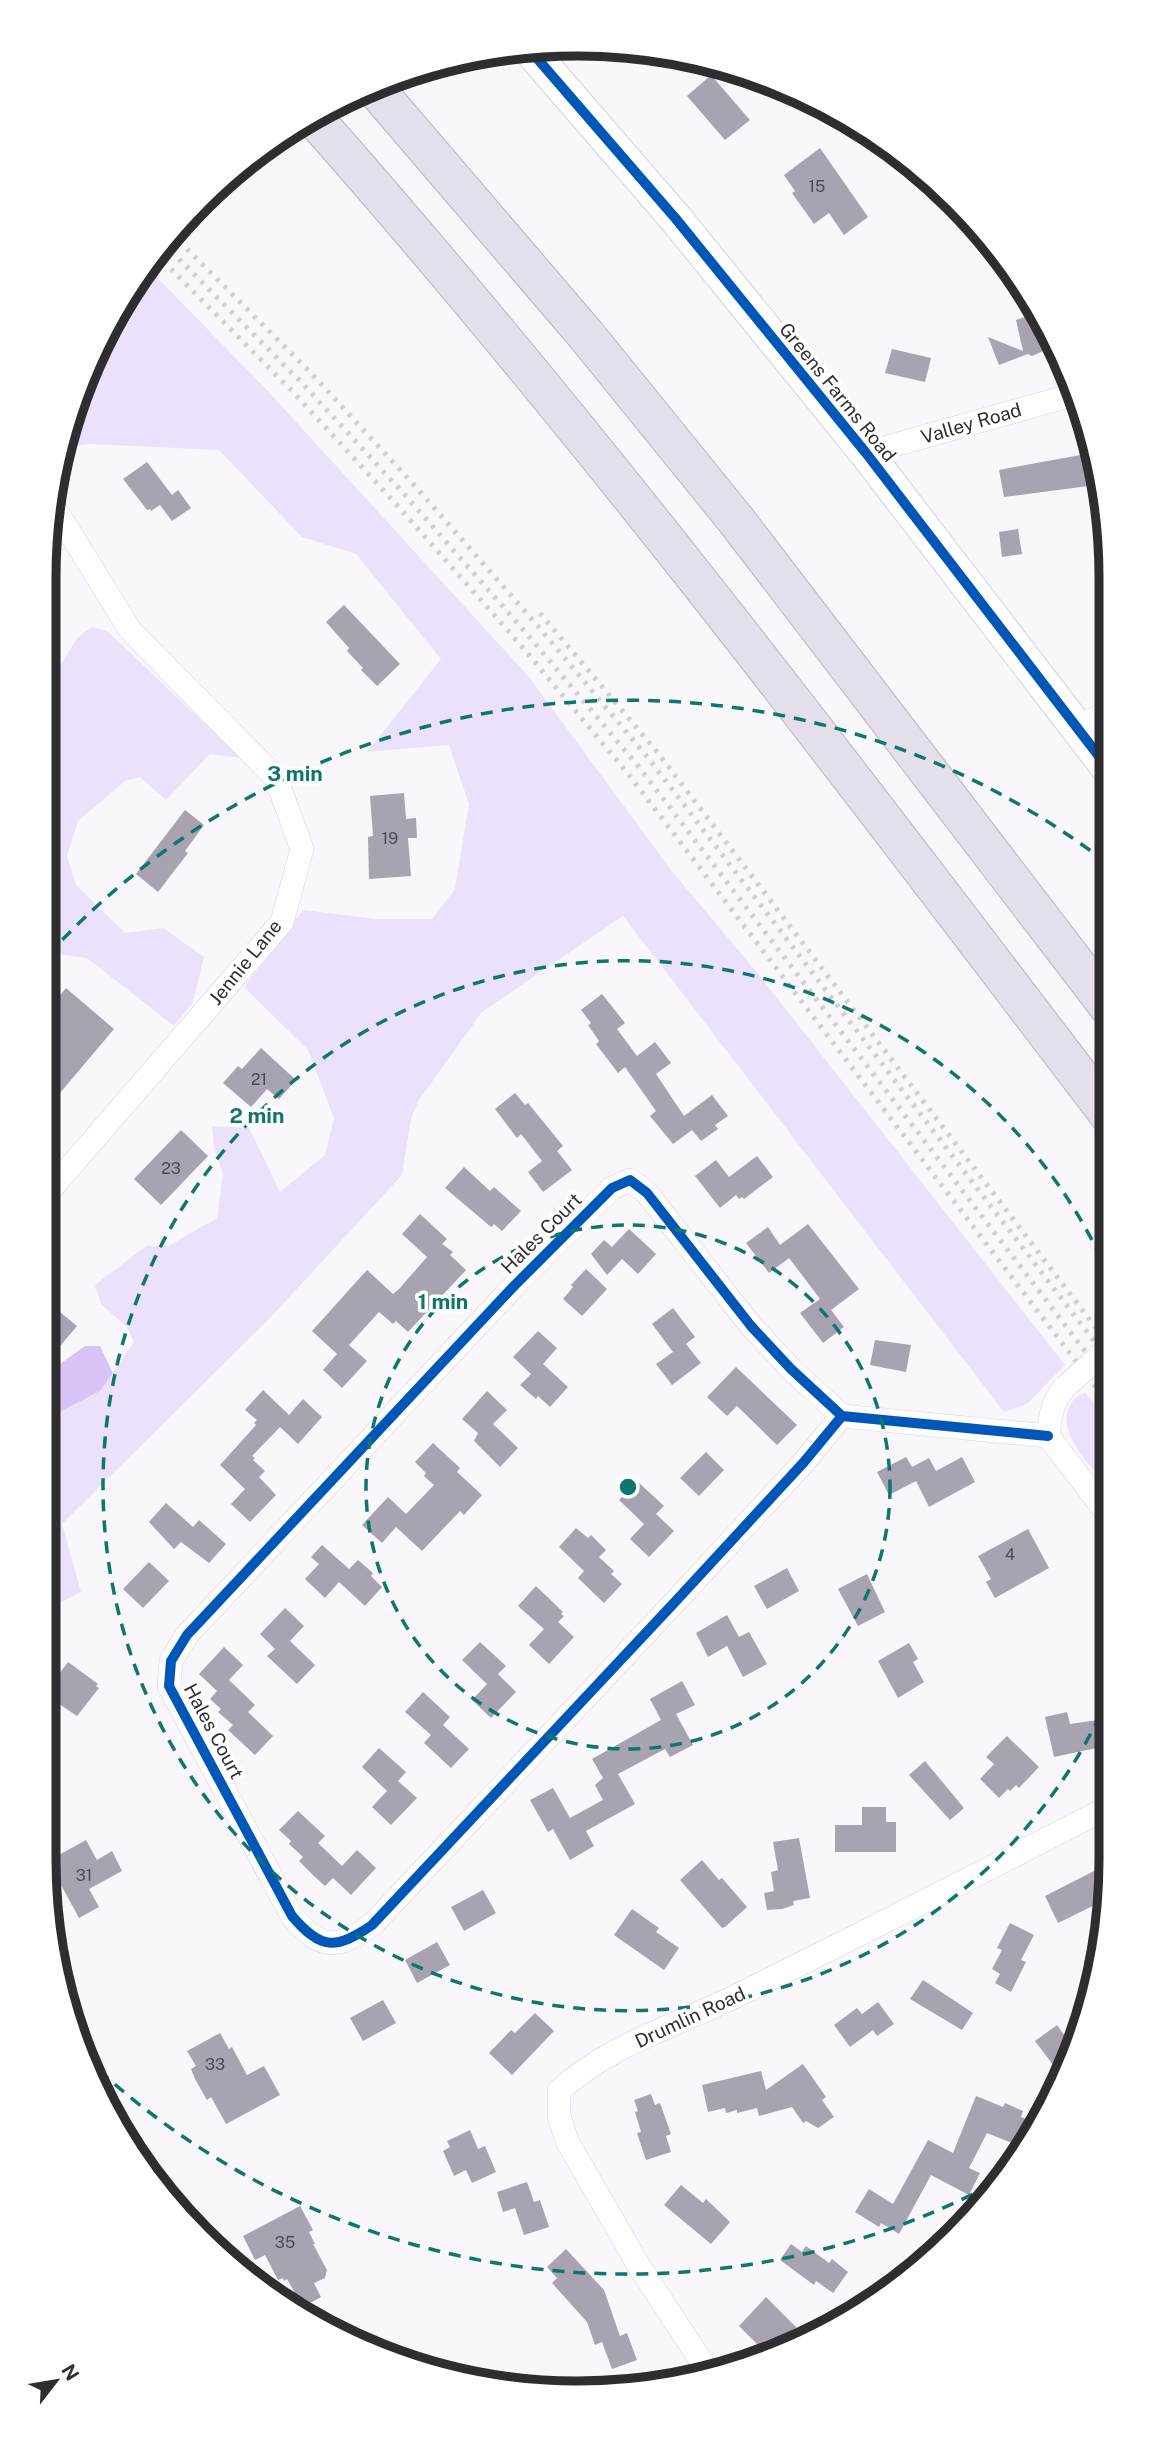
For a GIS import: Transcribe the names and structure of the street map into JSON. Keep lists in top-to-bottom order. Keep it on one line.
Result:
{"streets":{"main road":["Greens Farms Road"],"street":["Valley Road","Jennie Lane","Hales Court","Drumlin Road"]},"crossings":[["Greens Farms Road","Valley Road"]],"house_numbers":["15","19","21","23","4","31","33","35"],"north":"top right","rings":["3 min","2 min","1 min"]}
